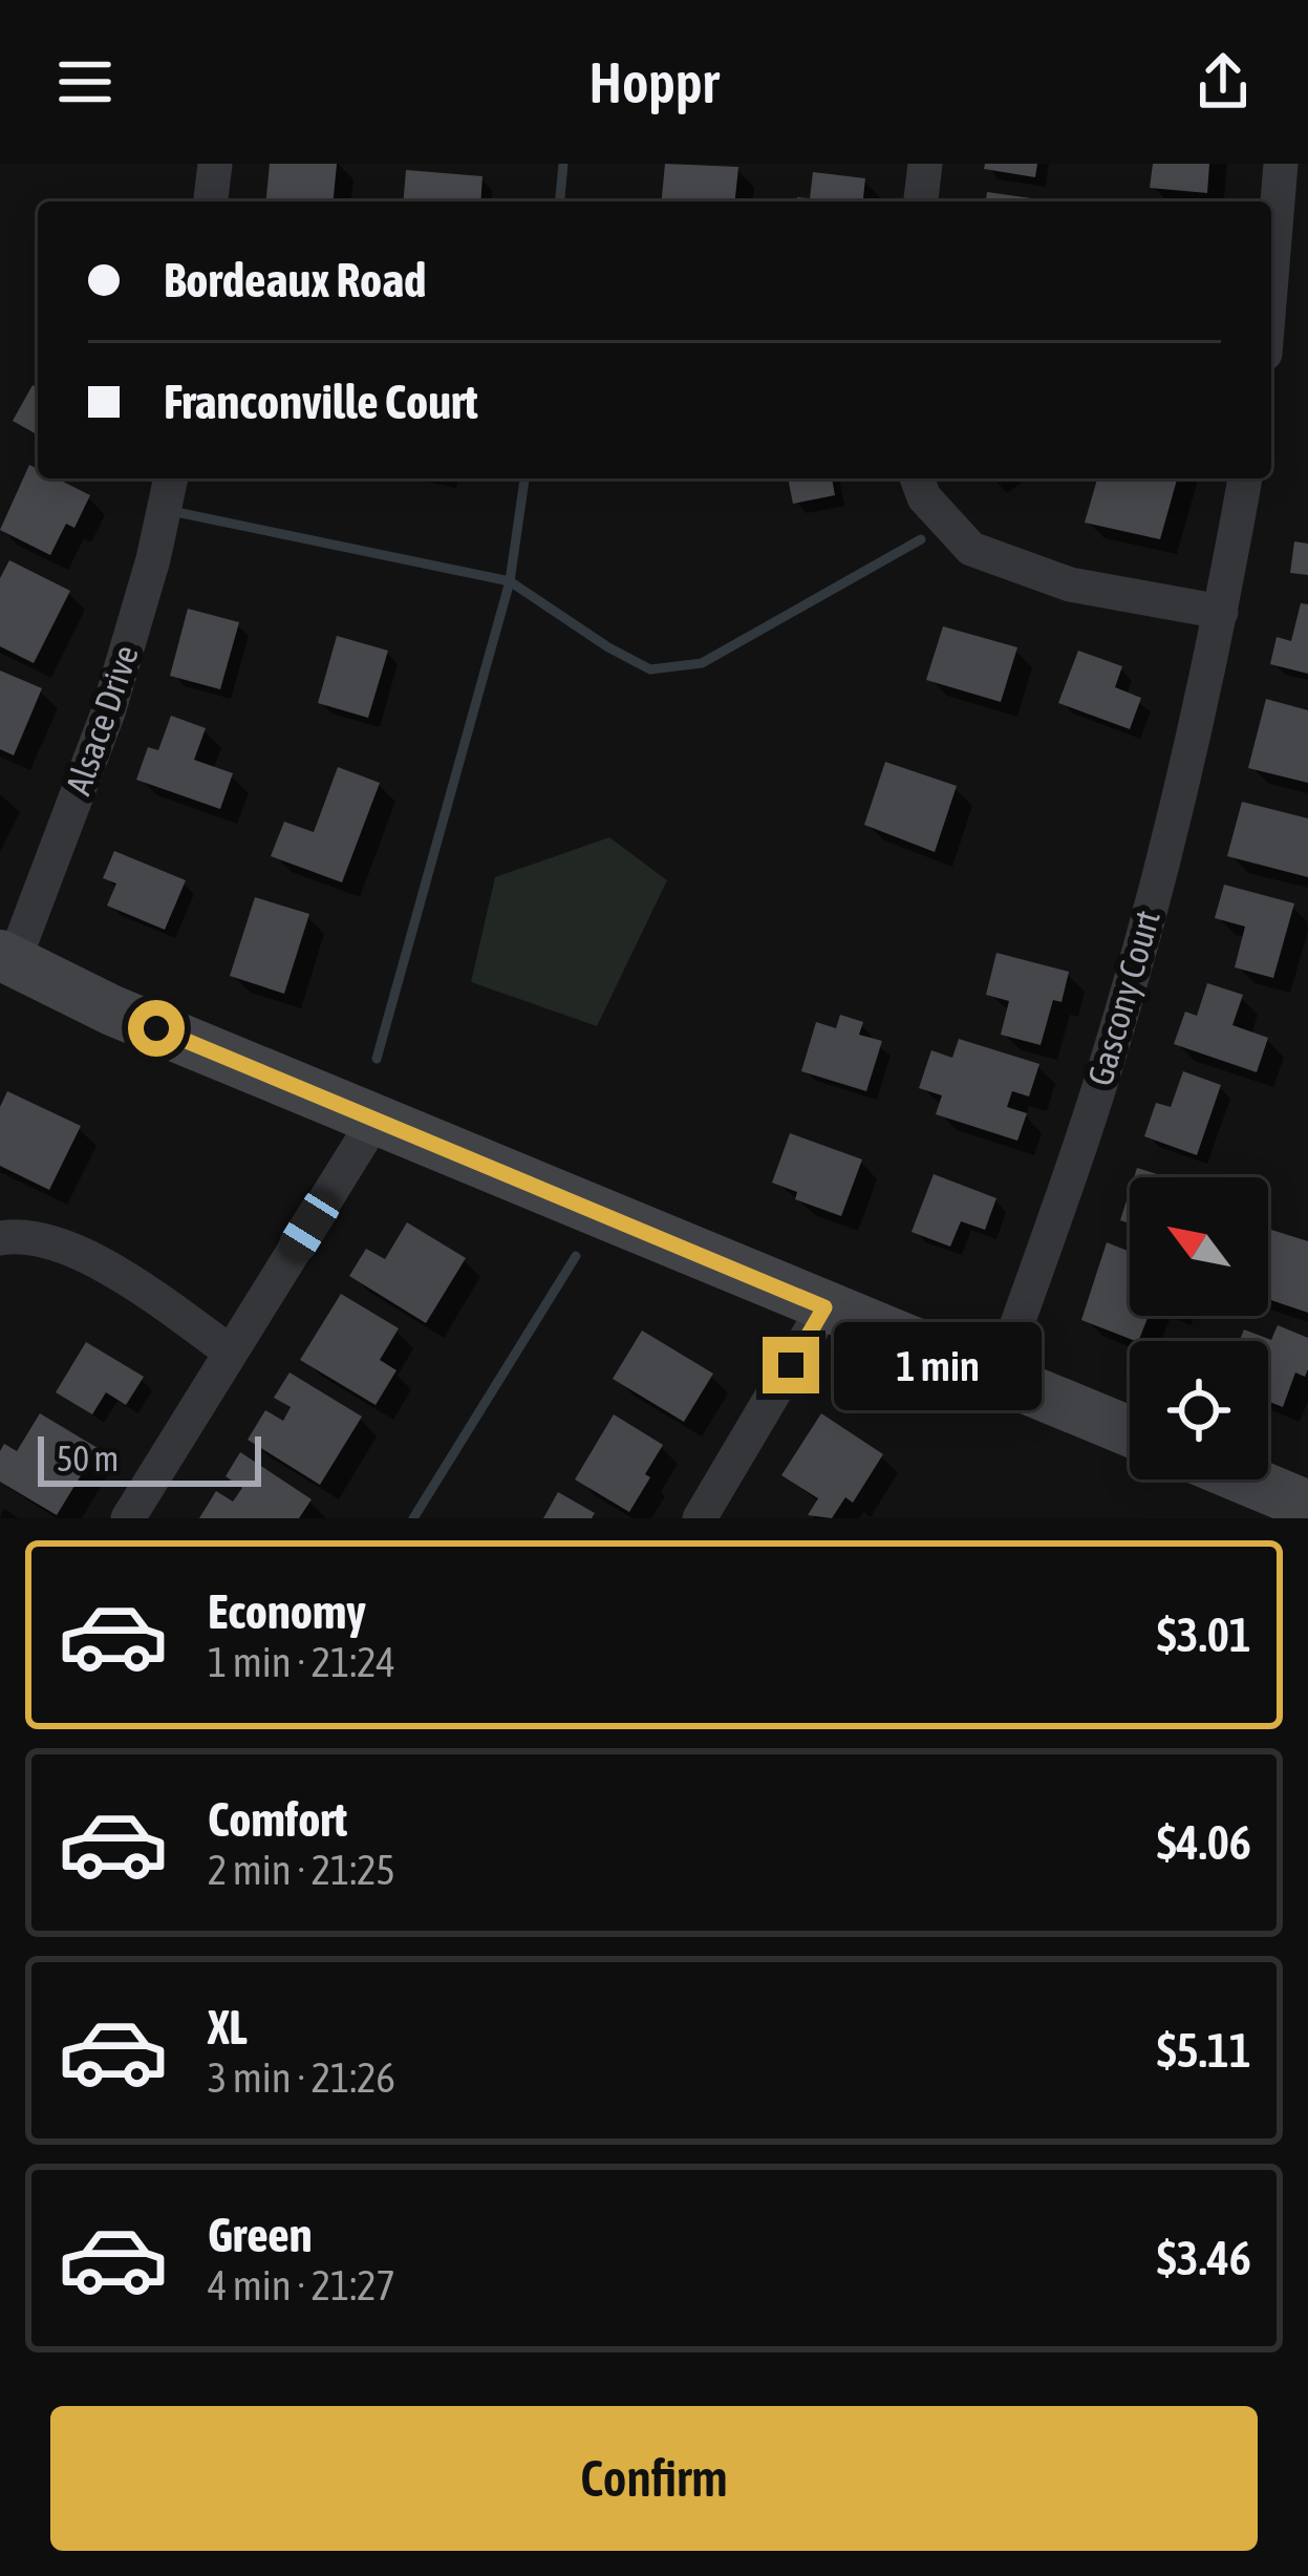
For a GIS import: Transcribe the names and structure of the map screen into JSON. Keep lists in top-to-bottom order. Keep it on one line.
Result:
{"streets":{"street":["Alsace Drive","Gascony Court"]},"scale_bar":"50 m","north":"top left","page":{"header":"Hoppr","banner":["Bordeaux Road","Franconville Court"],"bubble":"1 min","scale":"50 m","list":[{"name":"Economy","note":"1 min · 21:24","value":"$3.01"},{"name":"Comfort","note":"2 min · 21:25","value":"$4.06"},{"name":"XL","note":"3 min · 21:26","value":"$5.11"},{"name":"Green","note":"4 min · 21:27","value":"$3.46"}],"buttons":"Confirm"}}
